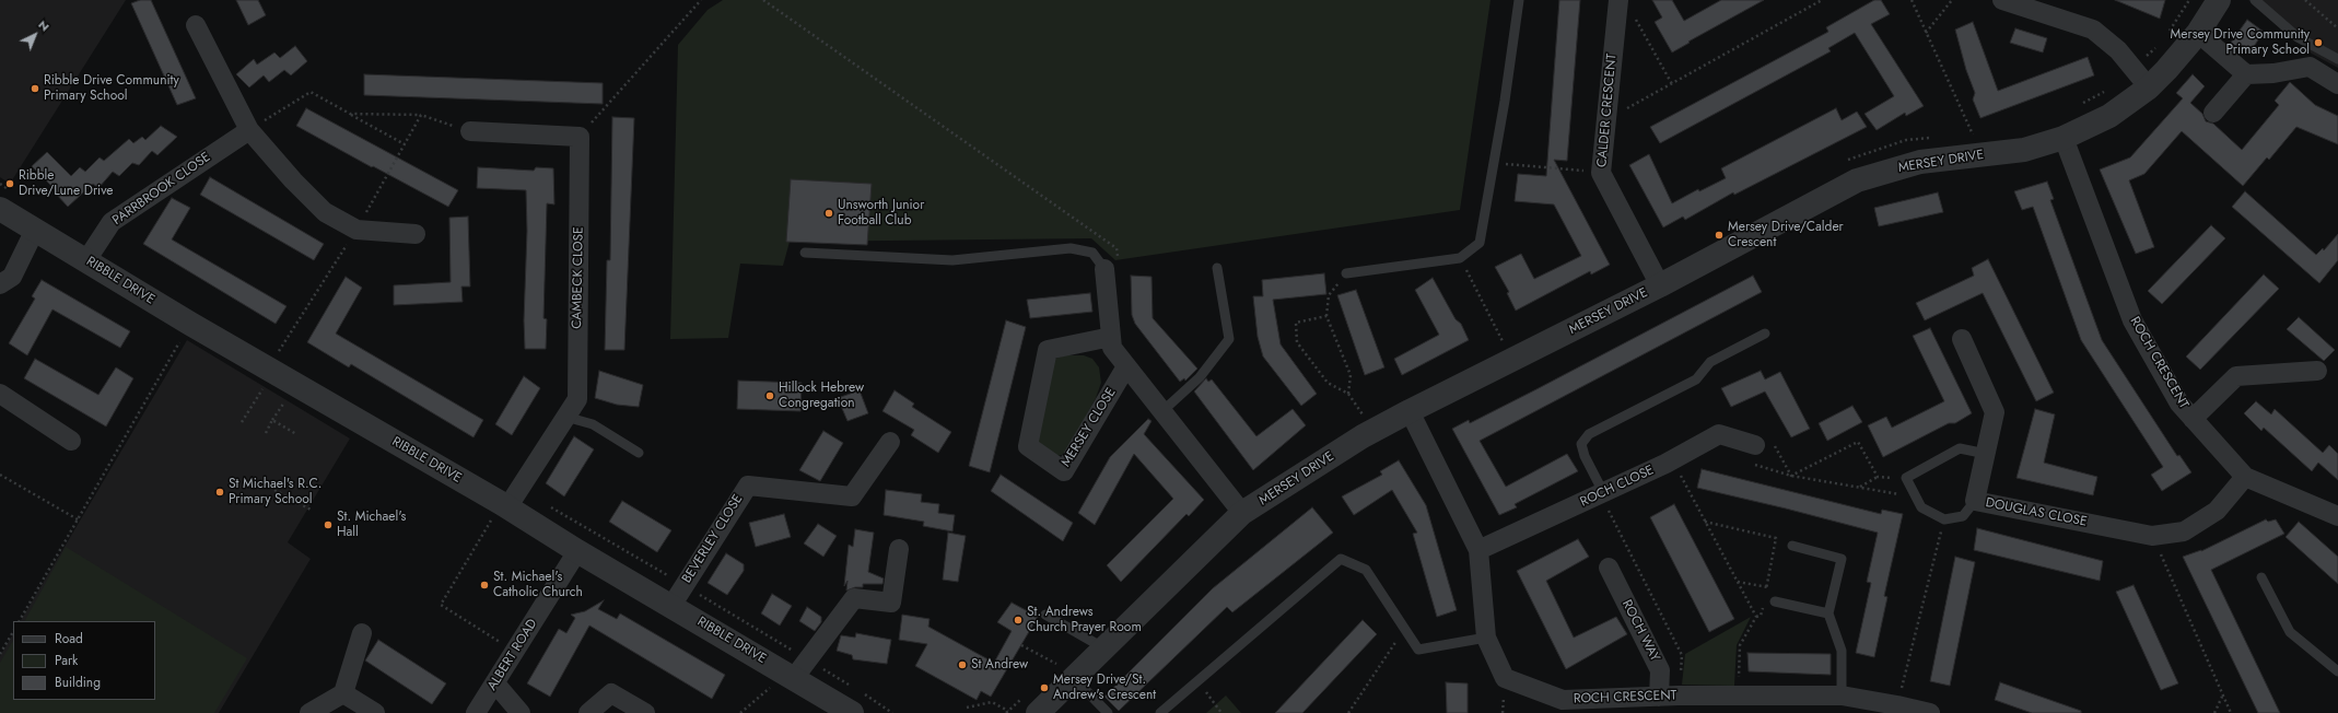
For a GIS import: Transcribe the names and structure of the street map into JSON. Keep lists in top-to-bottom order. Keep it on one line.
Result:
{"streets":{"street":["CALDER CRESCENT","MERSEY DRIVE","PARRBROOK CLOSE","CAMBECK CLOSE","RIBBLE DRIVE","ROCH CRESCENT","MERSEY CLOSE","ROCH CLOSE","DOUGLAS CLOSE","BEVERLEY CLOSE","ROCH WAY","ALBERT ROAD"]},"crossings":[["CALDER CRESCENT","MERSEY DRIVE"],["MERSEY DRIVE","ROCH CRESCENT"],["PARRBROOK CLOSE","RIBBLE DRIVE"],["CAMBECK CLOSE","RIBBLE DRIVE"],["RIBBLE DRIVE","BEVERLEY CLOSE"],["RIBBLE DRIVE","ALBERT ROAD"],["ROCH CRESCENT","ROCH CLOSE"],["ROCH CRESCENT","DOUGLAS CLOSE"],["ROCH CRESCENT","ROCH WAY"]],"places":["Mersey Drive Community Primary School","Ribble Drive Community Primary School","Ribble Drive/Lune Drive","Unsworth Junior Football Club","Mersey Drive/Calder Crescent","Hillock Hebrew Congregation","St Michael's R.C. Primary School","St. Michael's Hall","St. Michael's Catholic Church","St. Andrews Church Prayer Room","St Andrew","Mersey Drive/St. Andrew's Crescent"],"legend":["Road","Park","Building"],"north":"top right"}
